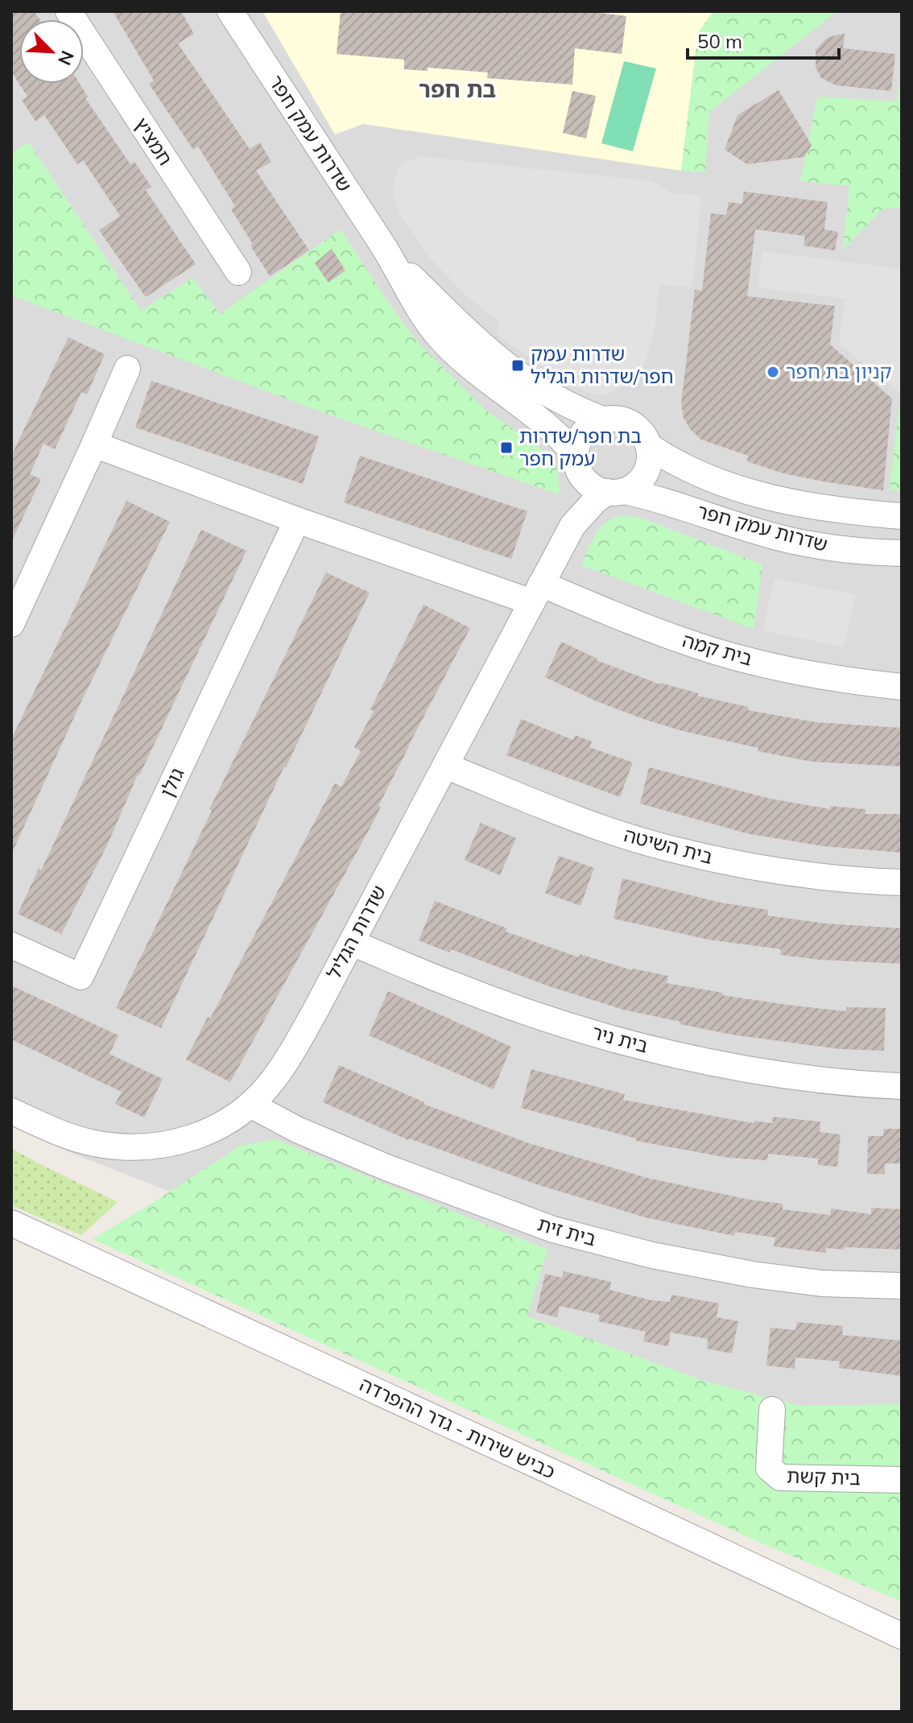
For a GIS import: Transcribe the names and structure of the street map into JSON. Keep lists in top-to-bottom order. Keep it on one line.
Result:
{"streets":{"street":["שדרות עמק חפר","חמציץ","בית קמה","גולן","בית השיטה","שדרות הגליל","בית ניר","בית זית","כביש שירות - גדר ההפרדה","בית קשת"]},"crossings":[["שדרות עמק חפר","שדרות הגליל"],["בית קמה","שדרות הגליל"],["בית השיטה","שדרות הגליל"],["שדרות הגליל","בית ניר"],["שדרות הגליל","בית זית"]],"districts":["בת חפר"],"places":{"transit":["שדרות עמק חפר/שדרות הגליל","בת חפר/שדרות עמק חפר"],"other":["קניון בת חפר"]},"scale_bar":"50 m","north":"bottom right"}
